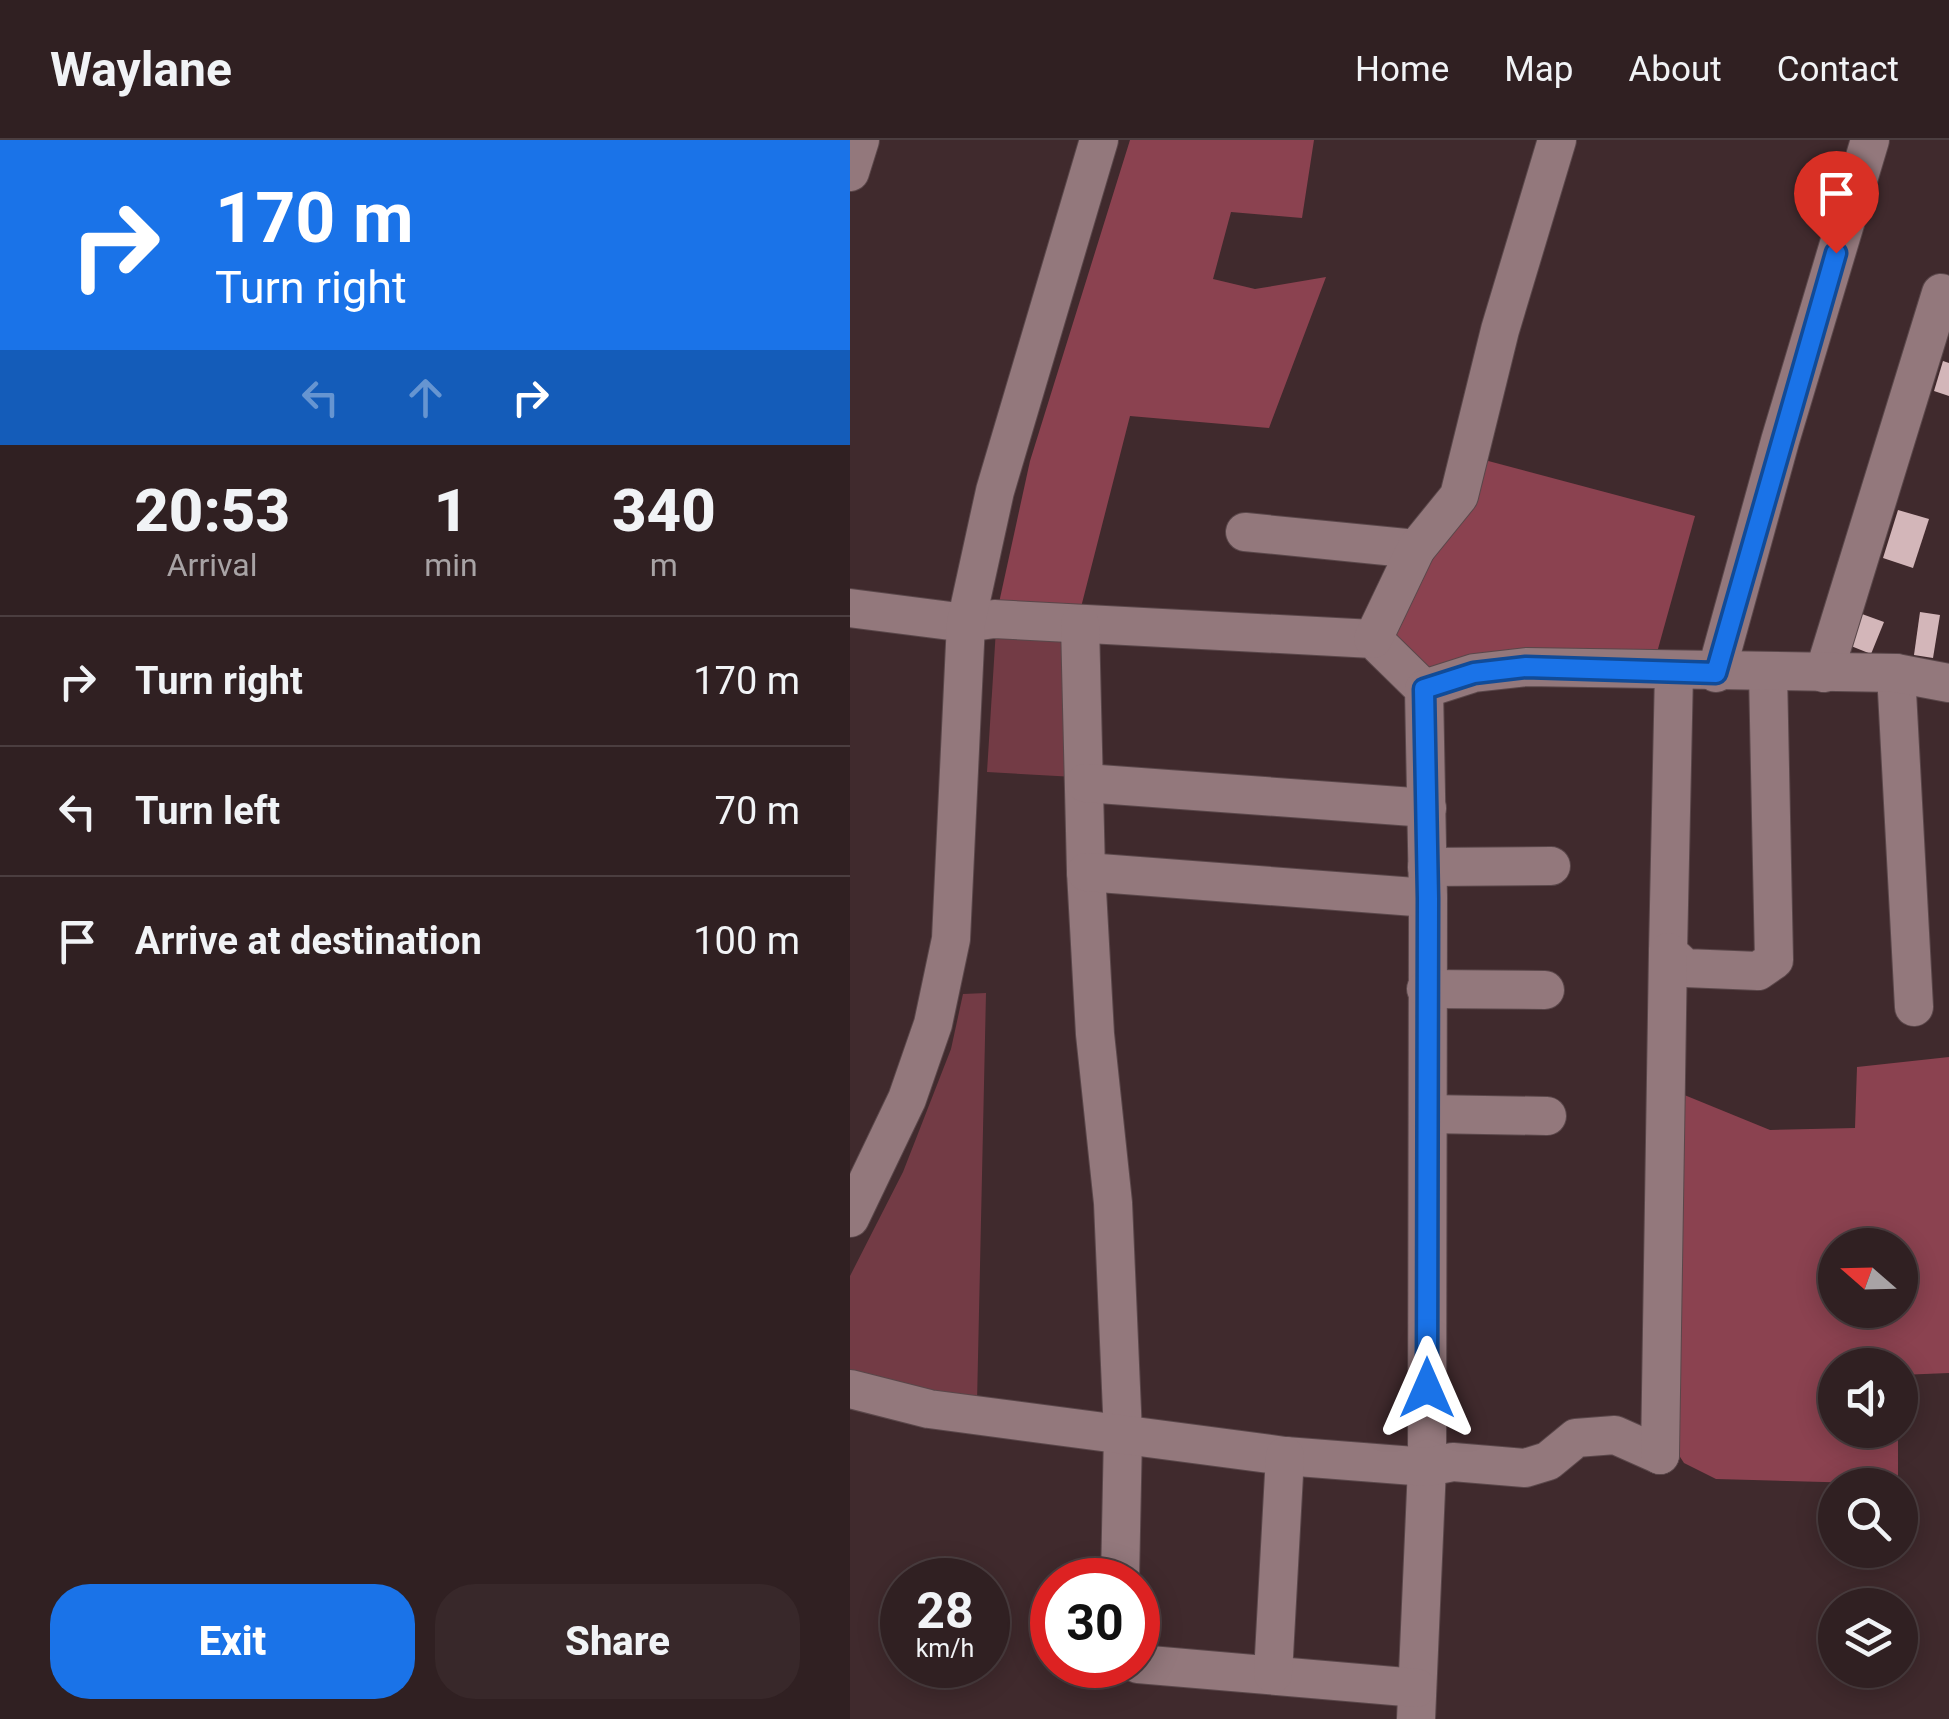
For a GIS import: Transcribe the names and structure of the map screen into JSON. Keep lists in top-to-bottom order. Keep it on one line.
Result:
{"north":"left","page":{"header":"Waylane","nav":["Home","Map","About","Contact"],"turn":["170 m","Turn right"],"eta":["20:53","Arrival","1","min","340","m"],"list":[{"name":"Turn right","value":"170 m"},{"name":"Turn left","value":"70 m"},{"name":"Arrive at destination","value":"100 m"}],"speed":"28 km/h","limit":"30","buttons":["Exit","Share"]}}
